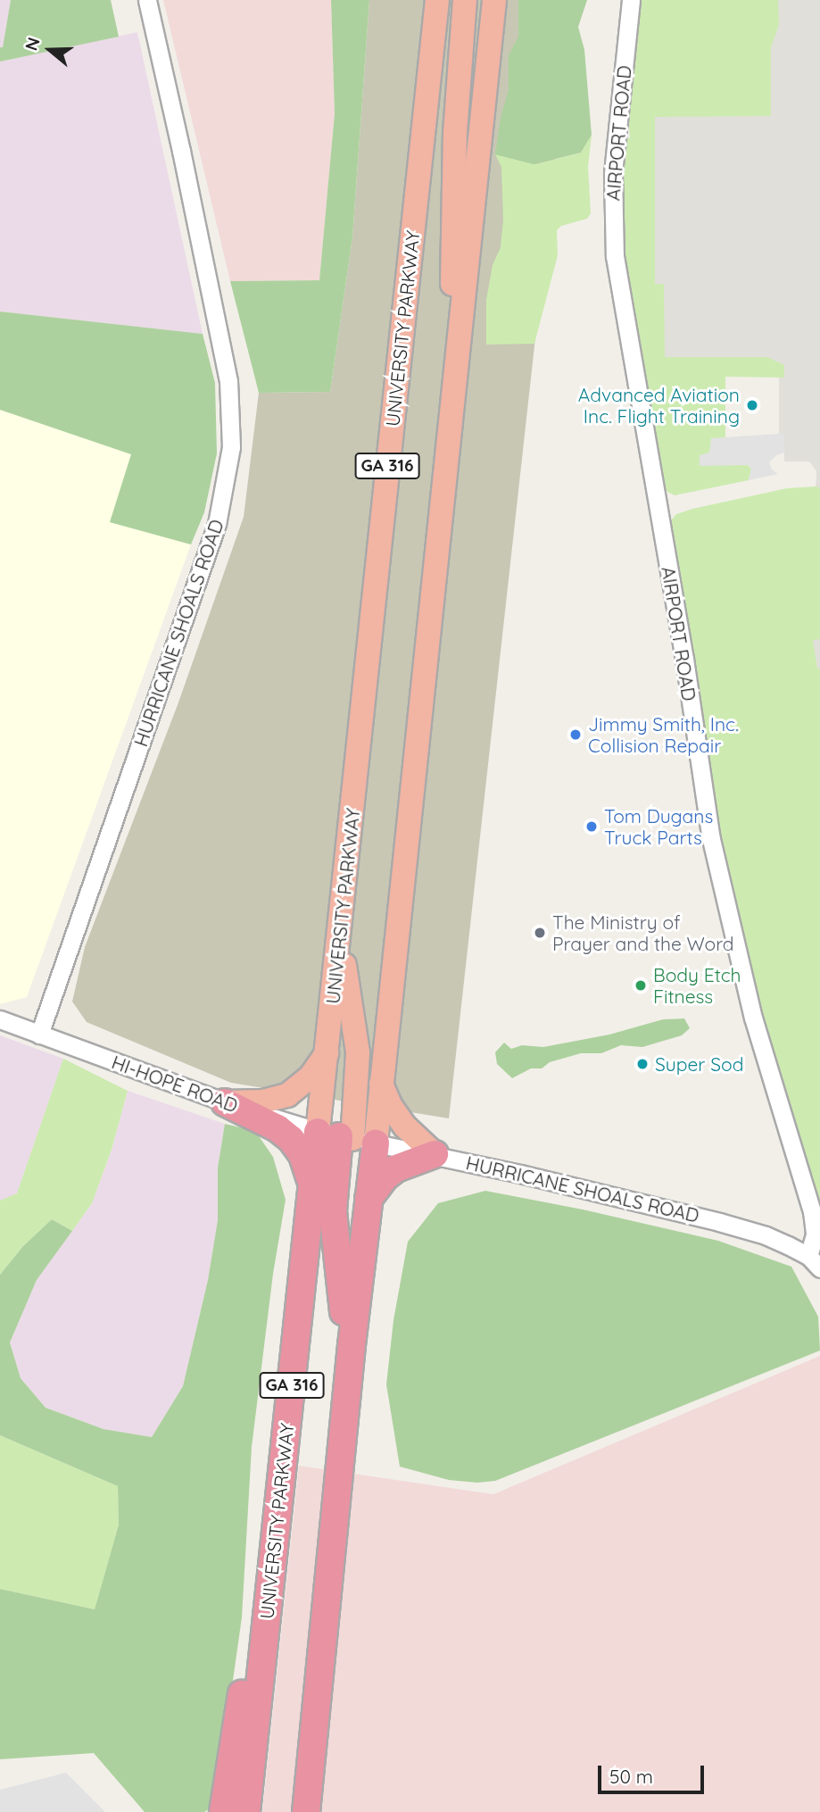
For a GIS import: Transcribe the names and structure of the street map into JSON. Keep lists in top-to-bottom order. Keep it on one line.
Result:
{"streets":{"highway":["UNIVERSITY PARKWAY","GA 316"],"street":["AIRPORT ROAD","HURRICANE SHOALS ROAD","HI-HOPE ROAD"]},"crossings":[["AIRPORT ROAD","HURRICANE SHOALS ROAD"],["UNIVERSITY PARKWAY","HURRICANE SHOALS ROAD"],["UNIVERSITY PARKWAY","HI-HOPE ROAD"],["HURRICANE SHOALS ROAD","HI-HOPE ROAD"]],"places":["Advanced Aviation Inc. Flight Training","Jimmy Smith, Inc. Collision Repair","Tom Dugans Truck Parts","The Ministry of Prayer and the Word","Body Etch Fitness","Super Sod"],"scale_bar":"50 m","north":"left"}
